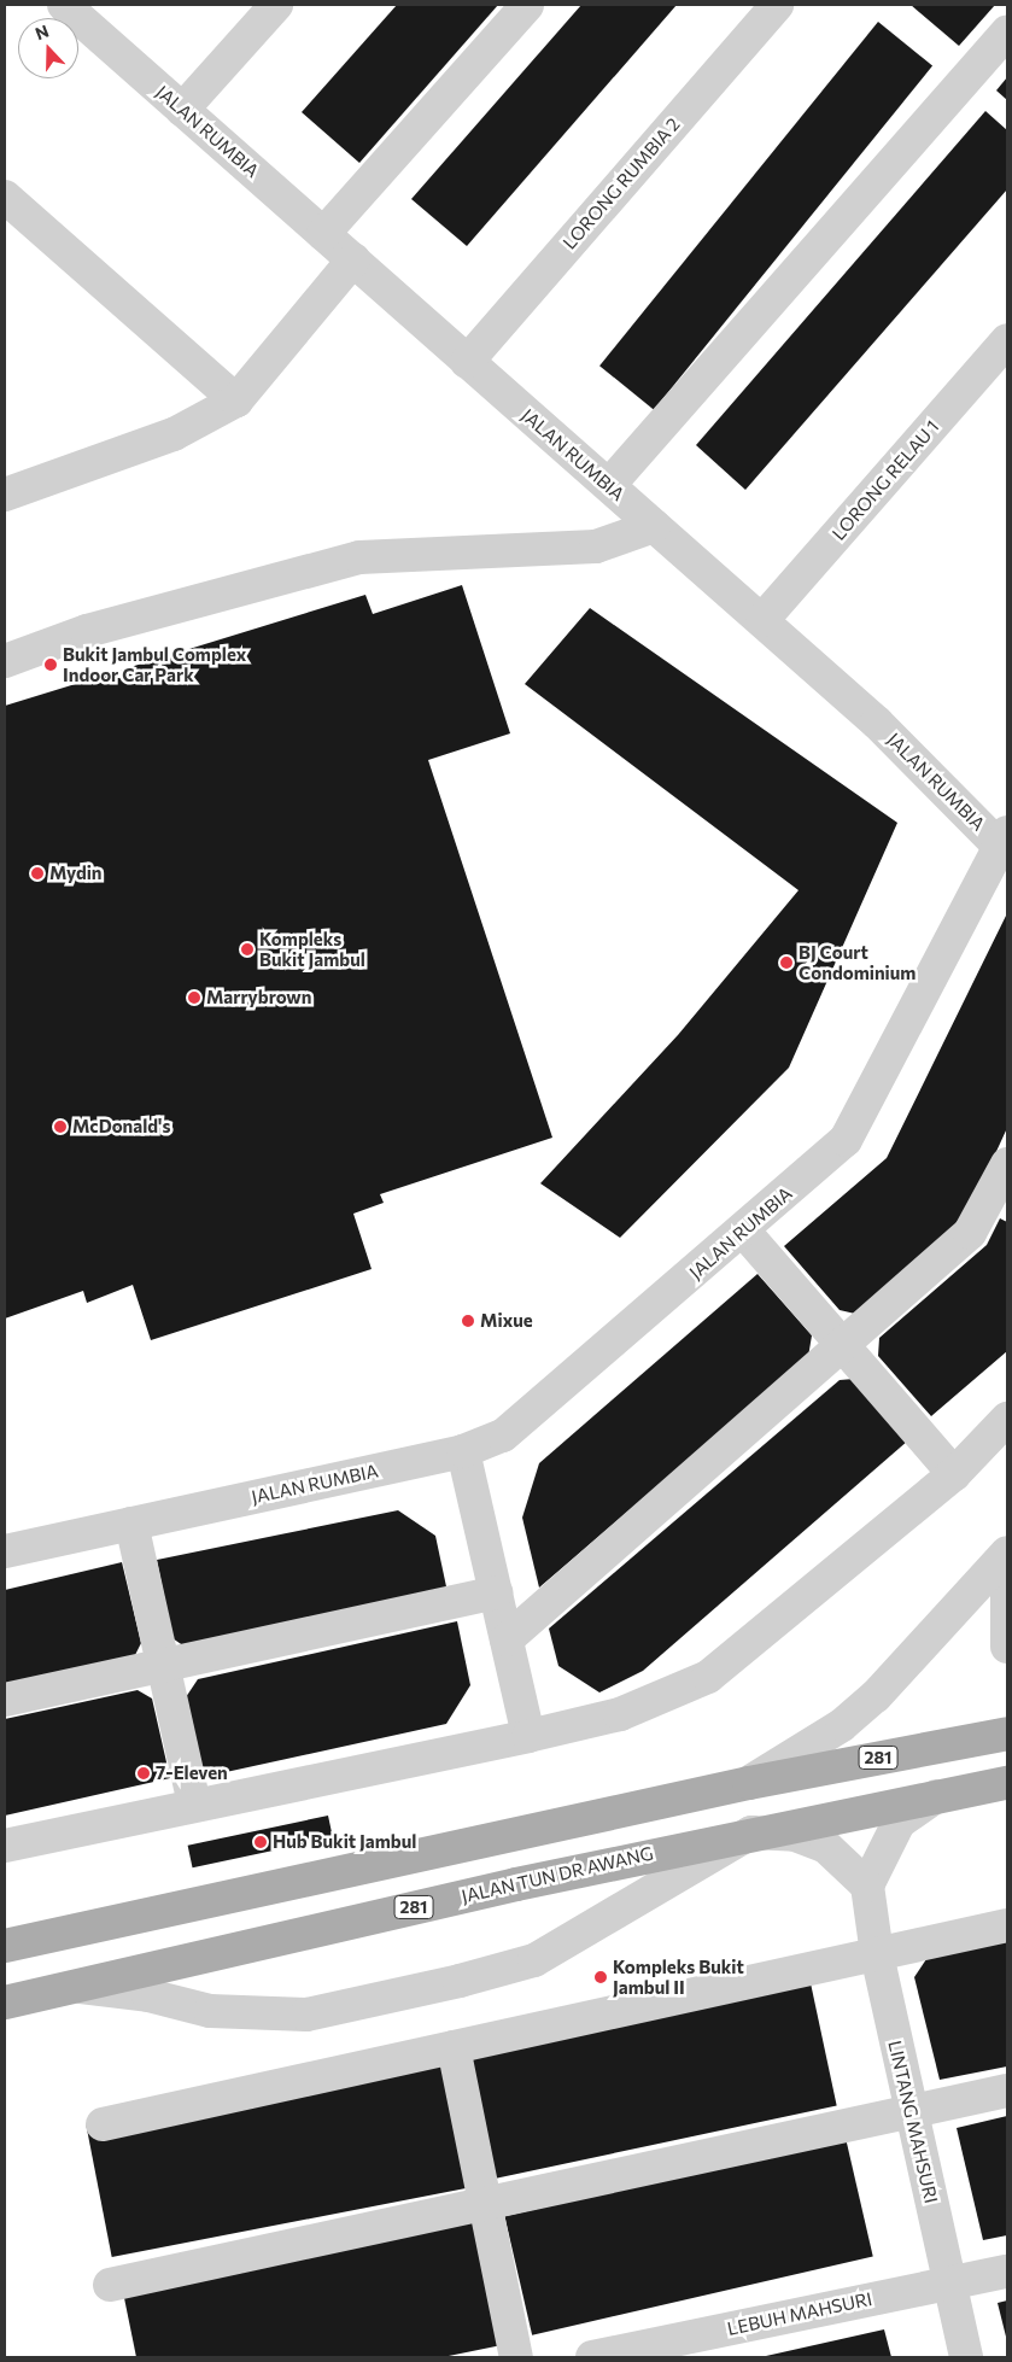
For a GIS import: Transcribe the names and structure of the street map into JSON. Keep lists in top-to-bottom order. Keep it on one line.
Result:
{"streets":{"main road":["281","JALAN TUN DR AWANG"],"street":["JALAN RUMBIA","LORONG RUMBIA 2","LORONG RELAU 1","LINTANG MAHSURI","LEBUH MAHSURI"]},"crossings":[["JALAN RUMBIA","LORONG RUMBIA 2"],["JALAN RUMBIA","LORONG RELAU 1"],["LINTANG MAHSURI","LEBUH MAHSURI"]],"places":["Bukit Jambul Complex Indoor Car Park","Mydin","Kompleks Bukit Jambul","BJ Court Condominium","Marrybrown","McDonald's","Mixue","7-Eleven","Hub Bukit Jambul","Kompleks Bukit Jambul II"],"north":"top"}
